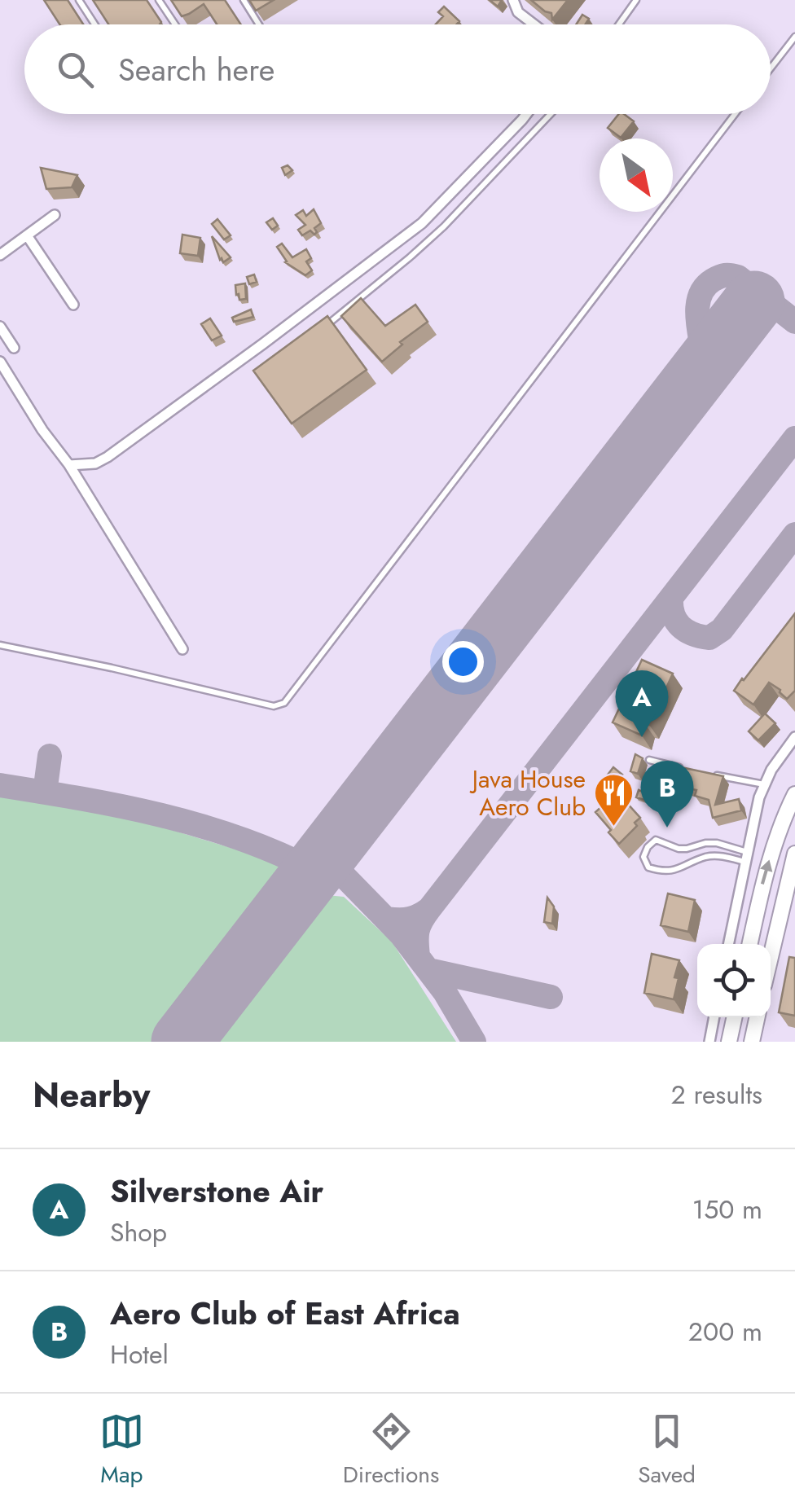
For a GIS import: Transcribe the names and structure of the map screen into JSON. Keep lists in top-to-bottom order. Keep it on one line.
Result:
{"places":{"restaurant":["Java House Aero Club"]},"north":"bottom right","page":{"search":"Search here","pins":["A","B"],"heading":["Nearby","2 results"],"list":[{"mark":"A","name":"Silverstone Air","note":"Shop","value":"150 m"},{"mark":"B","name":"Aero Club of East Africa","note":"Hotel","value":"200 m"}],"nav":["Map","Directions","Saved"]}}
